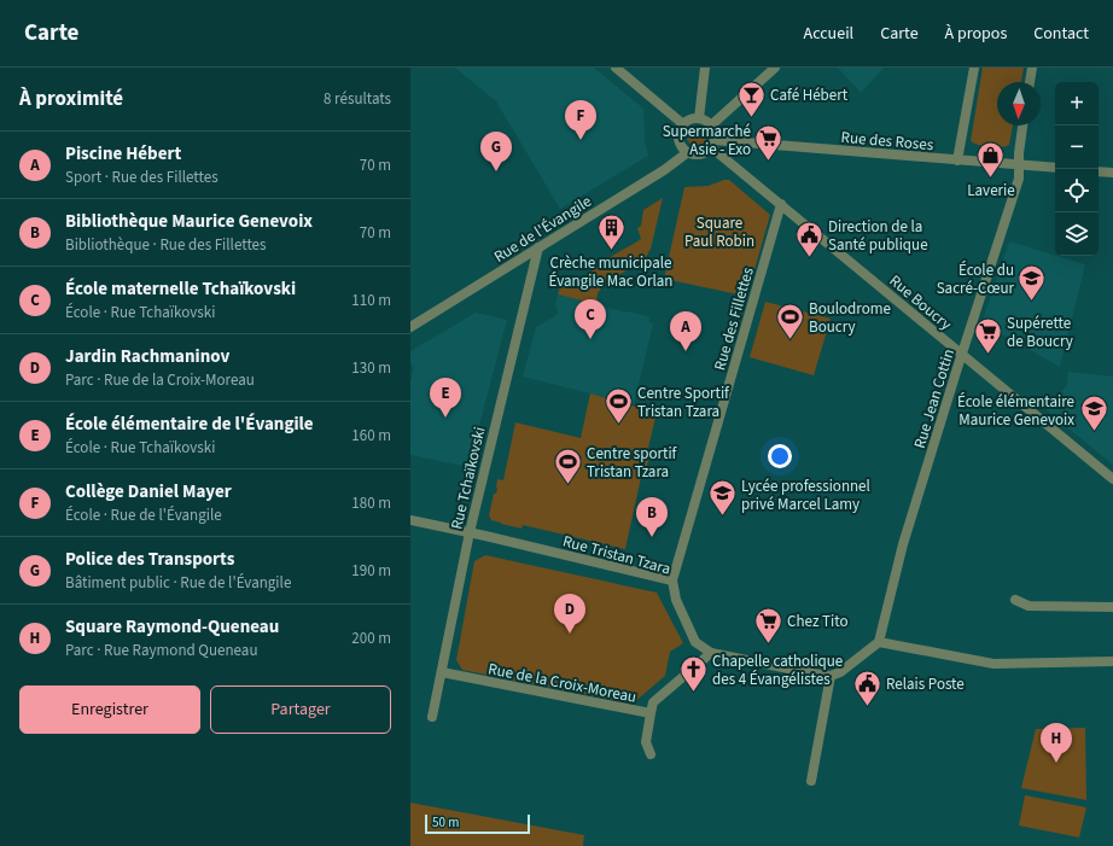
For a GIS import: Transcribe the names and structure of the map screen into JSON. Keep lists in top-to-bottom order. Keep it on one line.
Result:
{"streets":{"street":["Rue des Roses","Rue de l'Évangile","Rue Boucry","Rue des Fillettes","Rue Jean Cottin","Rue Tchaïkovski","Rue Tristan Tzara","Rue de la Croix-Moreau"]},"crossings":[["Rue des Roses","Rue de l'Évangile"],["Rue des Roses","Rue Boucry"],["Rue des Roses","Rue Jean Cottin"],["Rue de l'Évangile","Rue Boucry"],["Rue de l'Évangile","Rue Tchaïkovski"],["Rue Boucry","Rue des Fillettes"],["Rue Boucry","Rue Jean Cottin"],["Rue des Fillettes","Rue Tristan Tzara"],["Rue Tchaïkovski","Rue Tristan Tzara"],["Rue Tchaïkovski","Rue de la Croix-Moreau"],["Rue Tristan Tzara","Rue de la Croix-Moreau"]],"parks":["Square Paul Robin"],"places":{"bar":["Café Hébert"],"supermarket":["Supermarché Asie - Exo","Supérette de Boucry","Chez Tito"],"shop":["Laverie"],"building":["Crèche municipale Évangile Mac Orlan"],"public building":["Direction de la Santé publique","Relais Poste"],"school or university":["École du Sacré-Cœur","École élémentaire Maurice Genevoix","Lycée professionnel privé Marcel Lamy"],"sports":["Boulodrome Boucry","Centre Sportif Tristan Tzara","Centre sportif Tristan Tzara"],"church":["Chapelle catholique des 4 Évangélistes"]},"scale_bar":"50 m","north":"bottom","page":{"header":"Carte","nav":["Accueil","Carte","À propos","Contact"],"heading":["À proximité","8 résultats"],"map_buttons":["+","−"],"pins":["F","G","C","A","E","B","D","H"],"list":[{"mark":"A","name":"Piscine Hébert","note":"Sport · Rue des Fillettes","value":"70 m"},{"mark":"B","name":"Bibliothèque Maurice Genevoix","note":"Bibliothèque · Rue des Fillettes","value":"70 m"},{"mark":"C","name":"École maternelle Tchaïkovski","note":"École · Rue Tchaïkovski","value":"110 m"},{"mark":"D","name":"Jardin Rachmaninov","note":"Parc · Rue de la Croix-Moreau","value":"130 m"},{"mark":"E","name":"École élémentaire de l'Évangile","note":"École · Rue Tchaïkovski","value":"160 m"},{"mark":"F","name":"Collège Daniel Mayer","note":"École · Rue de l'Évangile","value":"180 m"},{"mark":"G","name":"Police des Transports","note":"Bâtiment public · Rue de l'Évangile","value":"190 m"},{"mark":"H","name":"Square Raymond-Queneau","note":"Parc · Rue Raymond Queneau","value":"200 m"}],"buttons":["Enregistrer","Partager"],"scale":"50 m"}}
